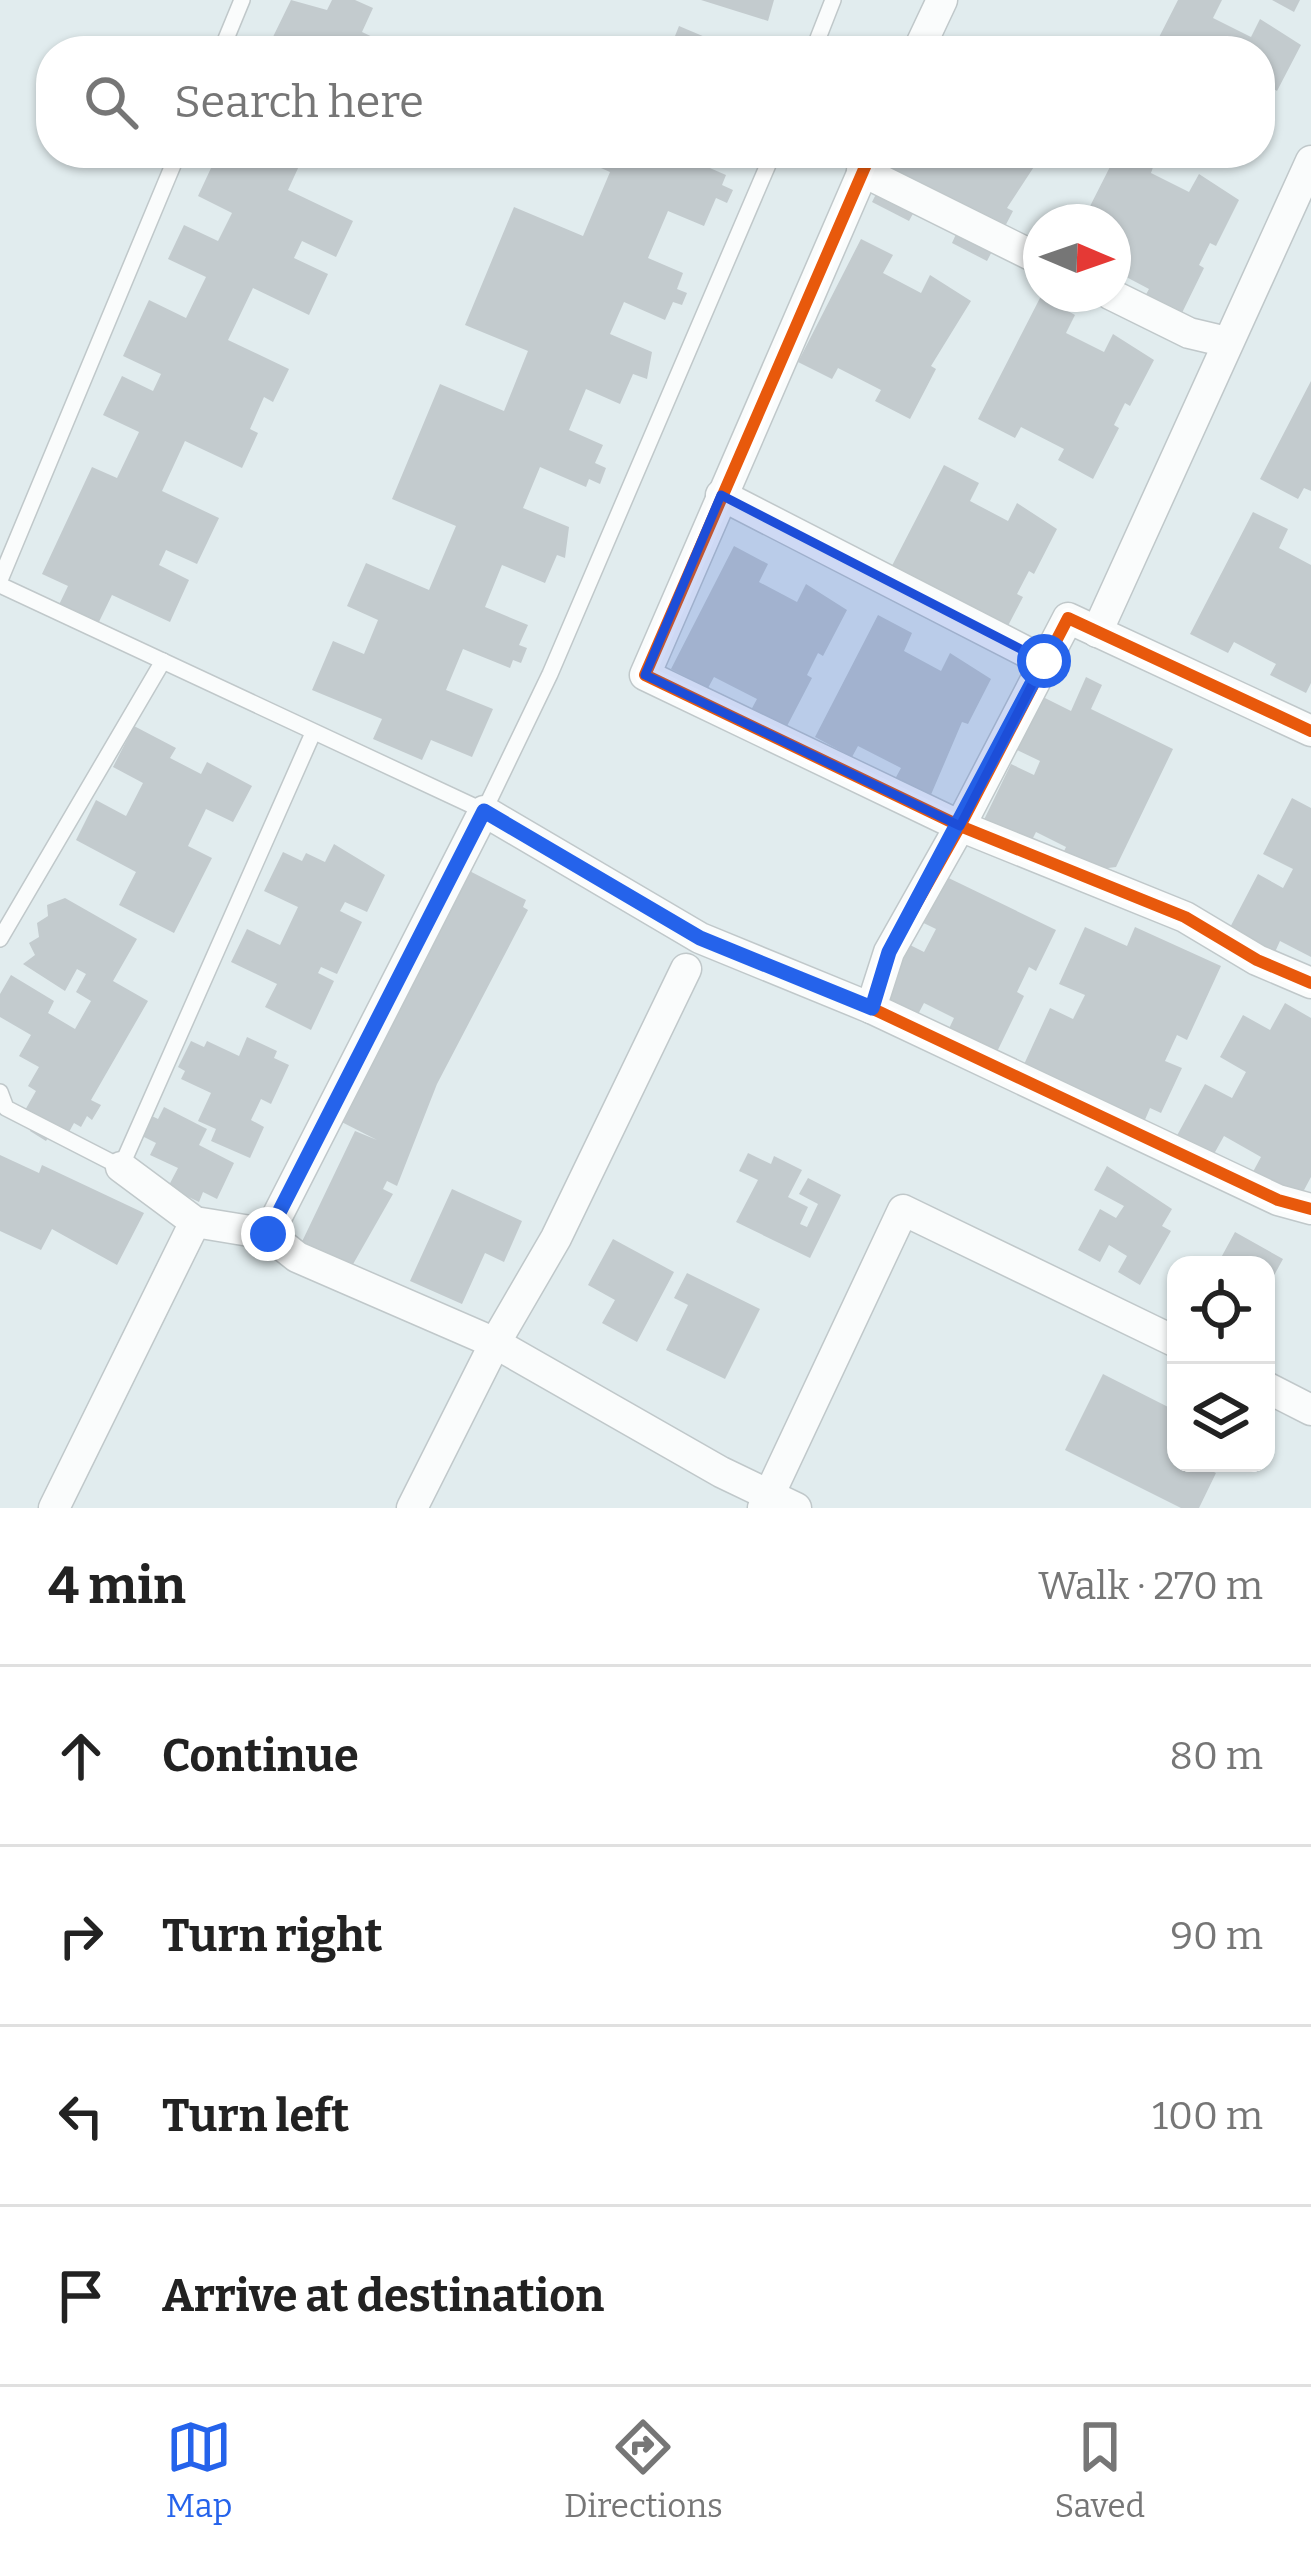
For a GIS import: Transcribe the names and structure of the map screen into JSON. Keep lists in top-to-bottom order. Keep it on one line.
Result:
{"north":"right","page":{"search":"Search here","heading":["4 min","Walk · 270 m"],"list":[["Continue","80 m"],["Turn right","90 m"],["Turn left","100 m"],"Arrive at destination"],"nav":["Map","Directions","Saved"]}}
